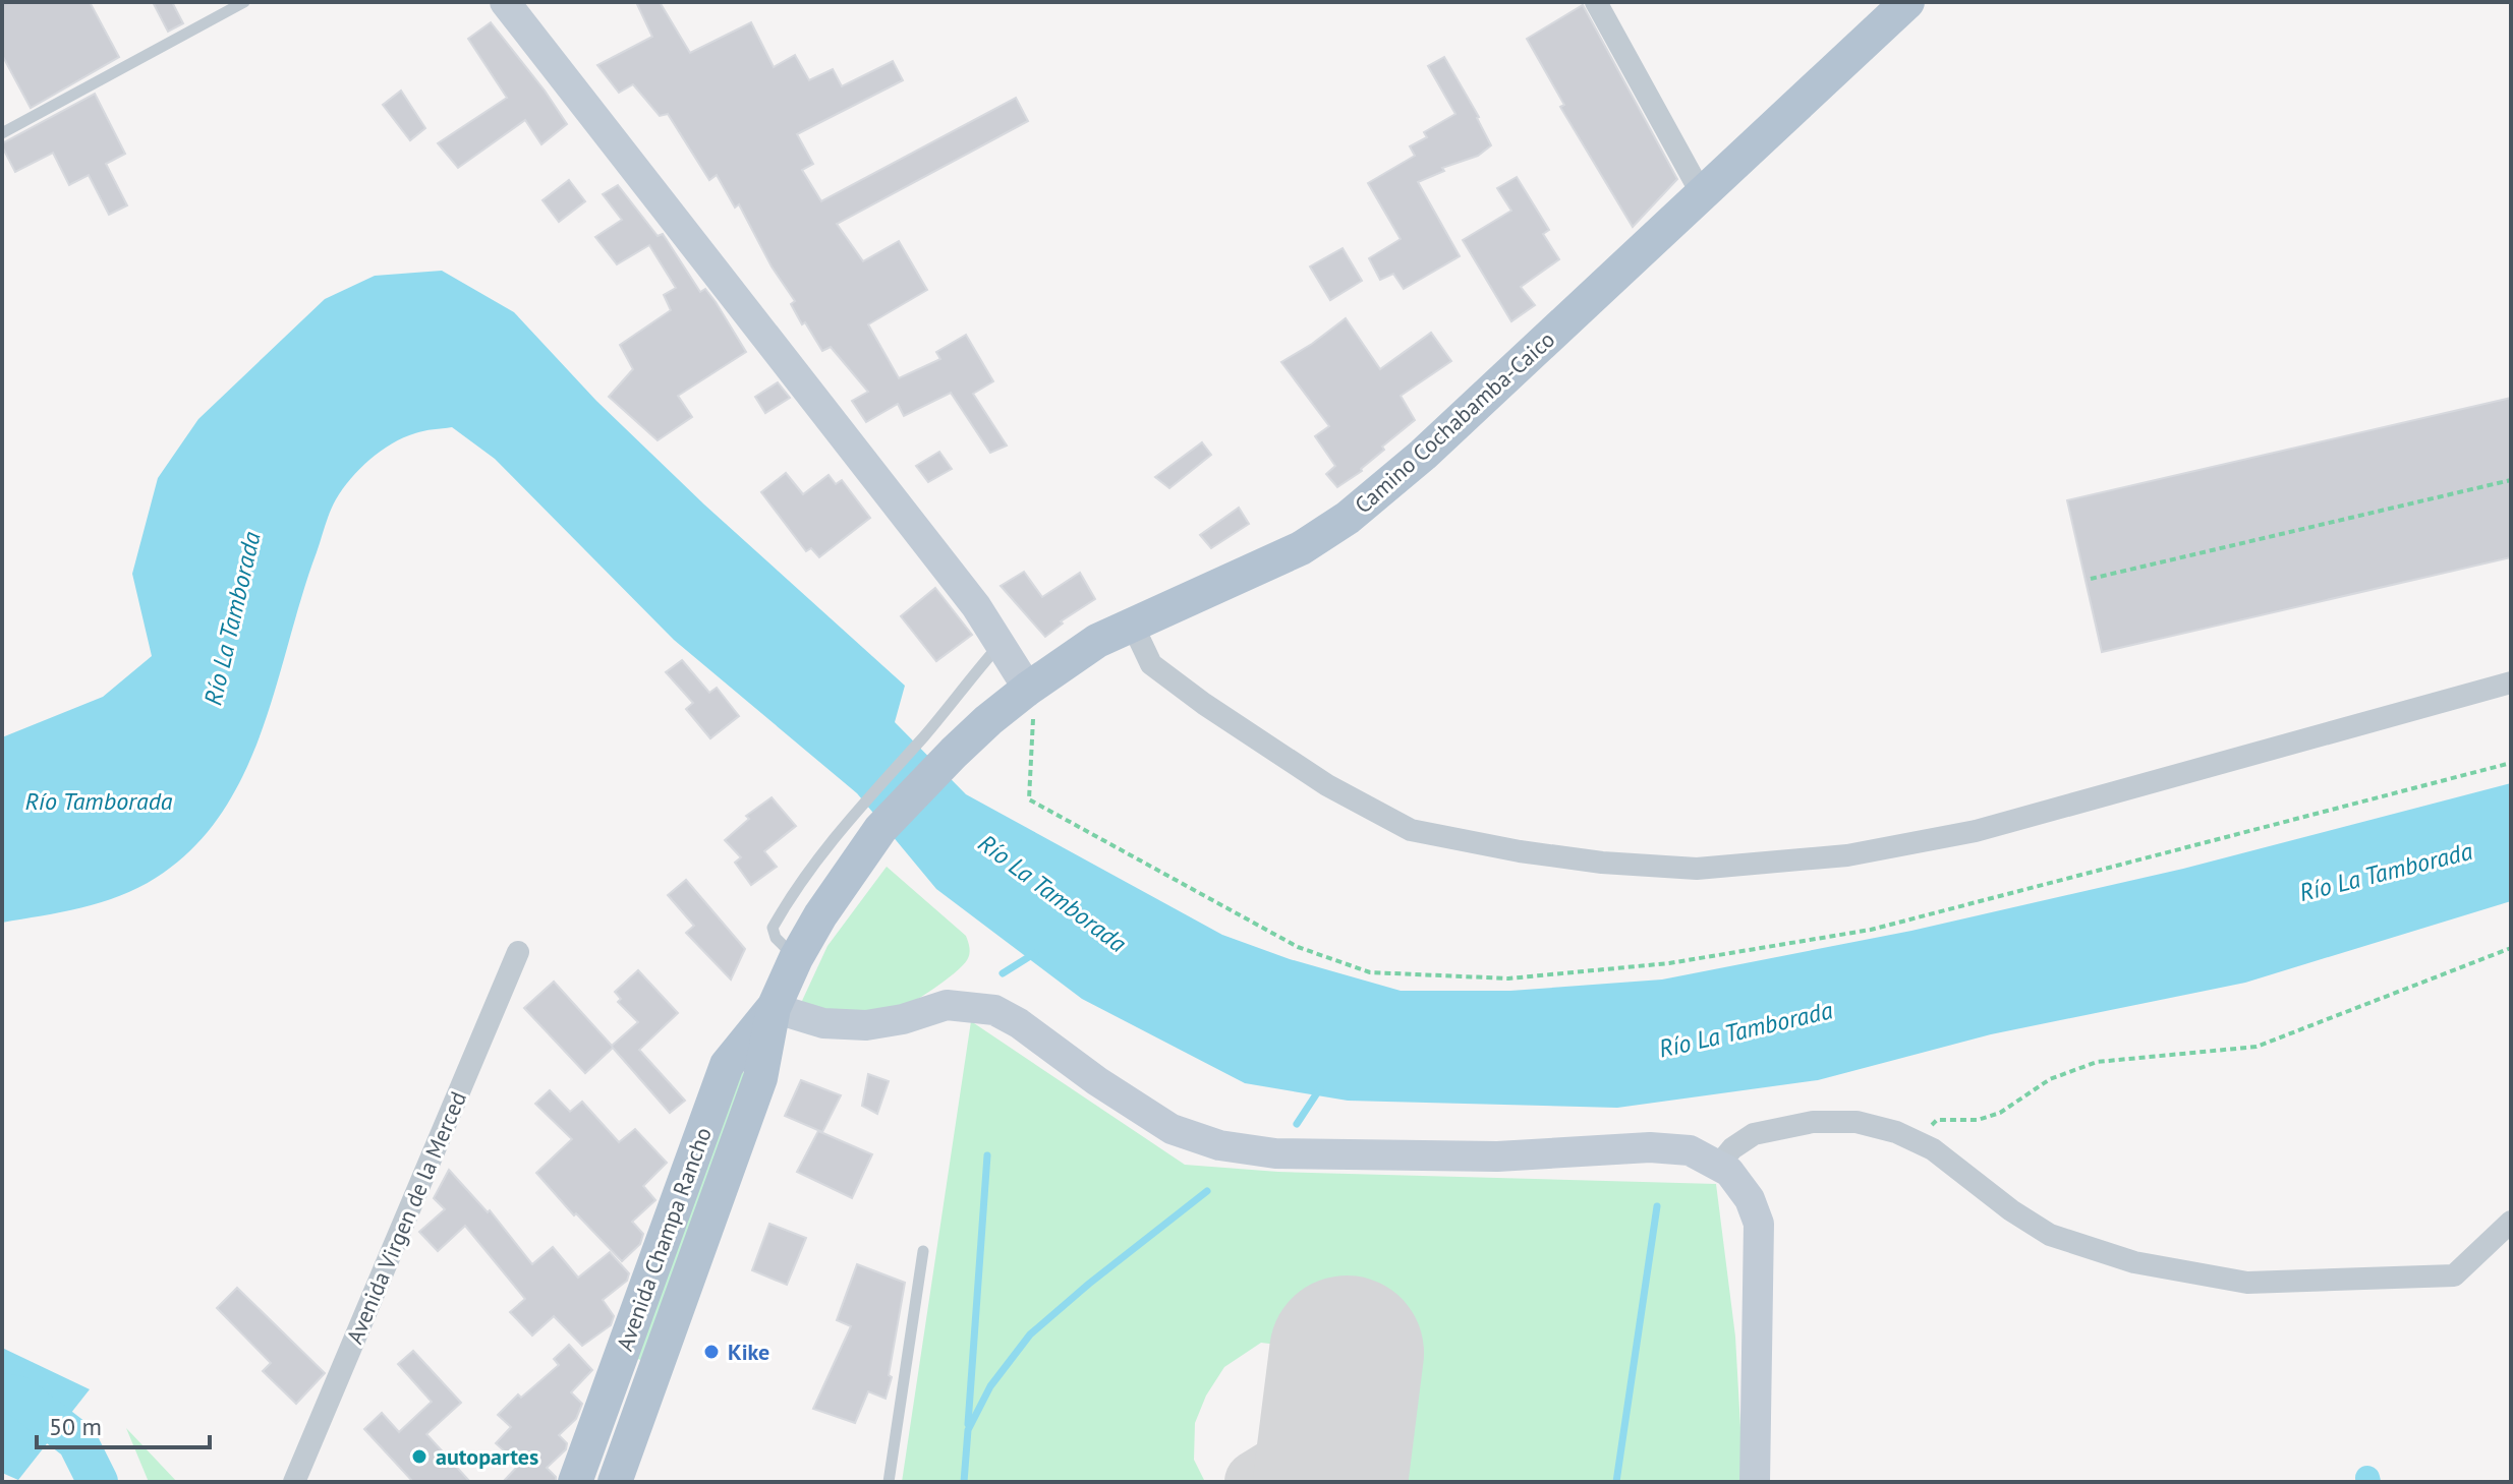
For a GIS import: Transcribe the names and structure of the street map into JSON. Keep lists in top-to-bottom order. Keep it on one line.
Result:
{"streets":{"main road":["Camino Cochabamba-Caico","Avenida Champa Rancho"],"street":["Avenida Virgen de la Merced"]},"crossings":[["Camino Cochabamba-Caico","Avenida Champa Rancho"]],"water":["Río La Tamborada","Río Tamborada"],"places":["Kike","autopartes"],"scale_bar":"50 m"}
